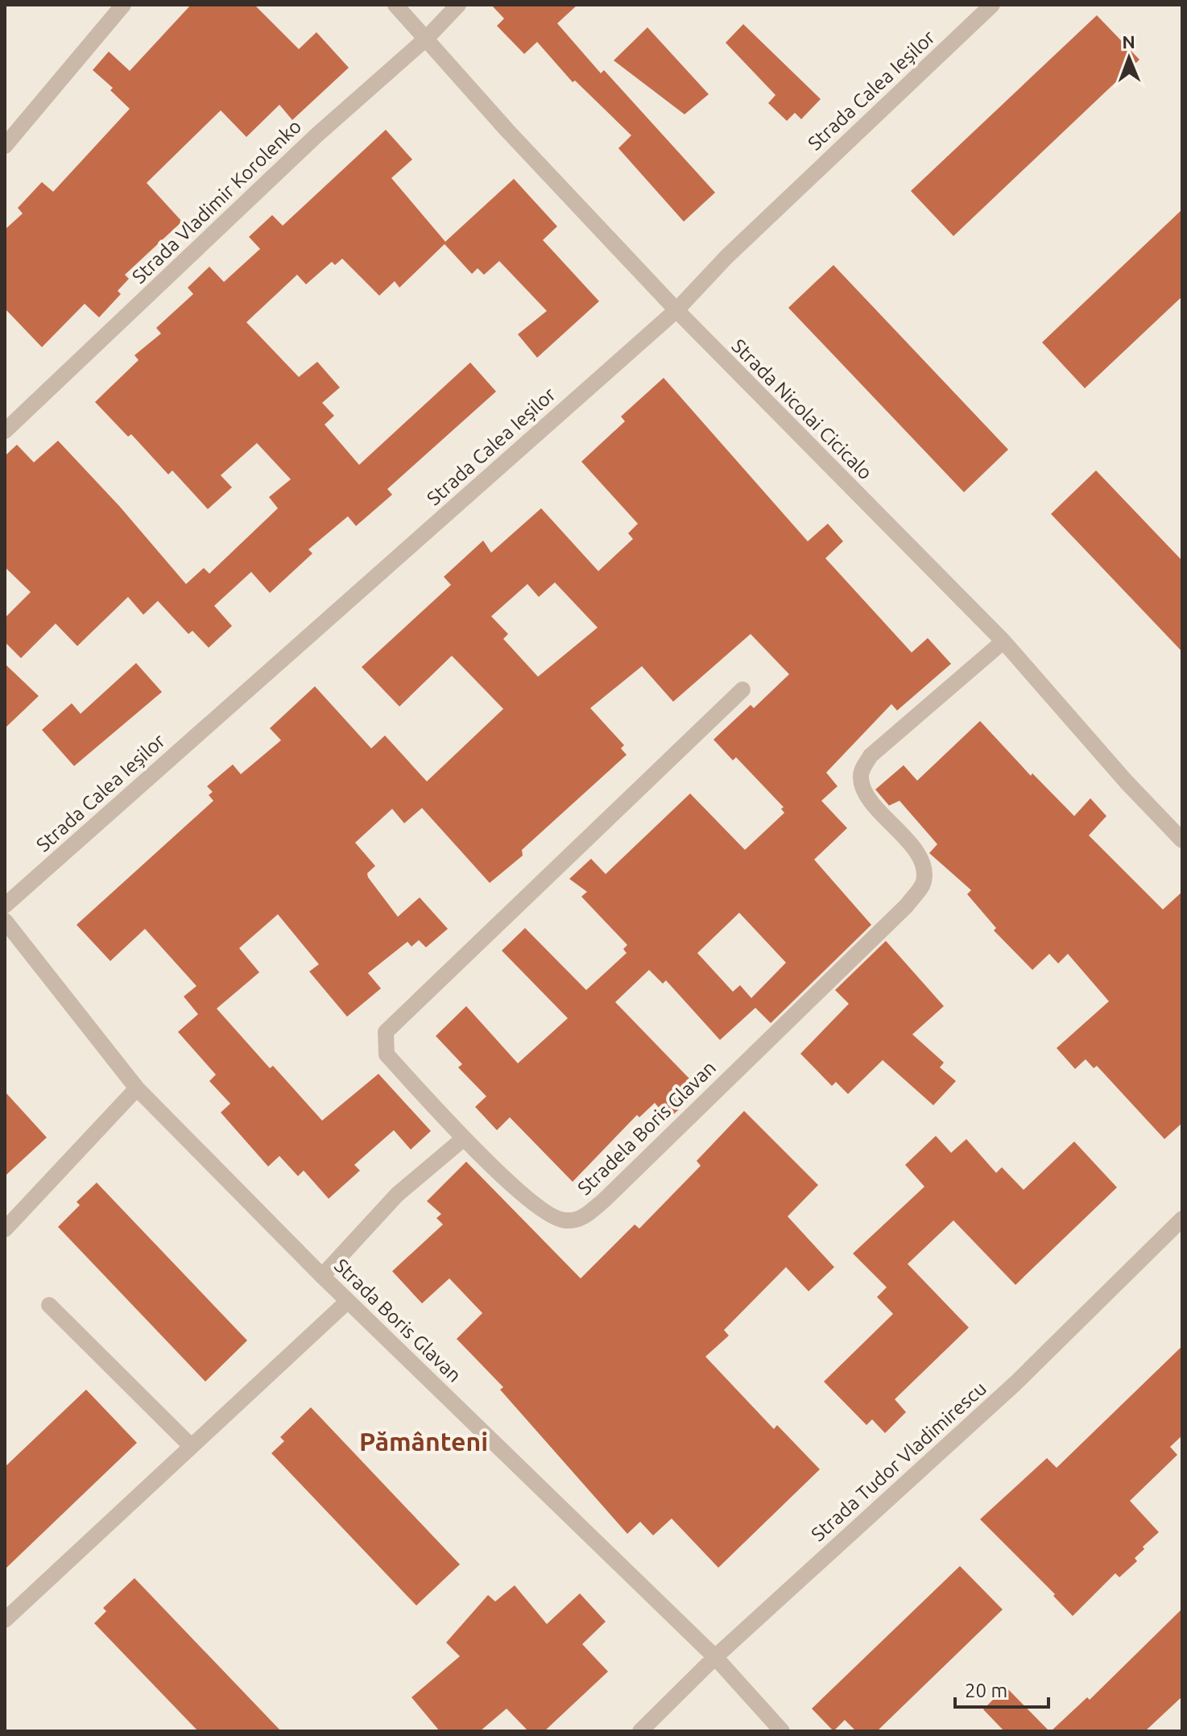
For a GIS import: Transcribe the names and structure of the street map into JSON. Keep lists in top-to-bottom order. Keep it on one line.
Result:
{"streets":{"street":["Strada Calea Ieșilor","Strada Vladimir Korolenko","Strada Nicolai Cicicalo","Stradela Boris Glavan","Strada Boris Glavan","Strada Tudor Vladimirescu"]},"crossings":[["Strada Calea Ieșilor","Strada Nicolai Cicicalo"],["Strada Vladimir Korolenko","Strada Nicolai Cicicalo"],["Strada Nicolai Cicicalo","Stradela Boris Glavan"],["Strada Boris Glavan","Strada Tudor Vladimirescu"]],"districts":["Pământeni"],"scale_bar":"20 m","north":"top"}
